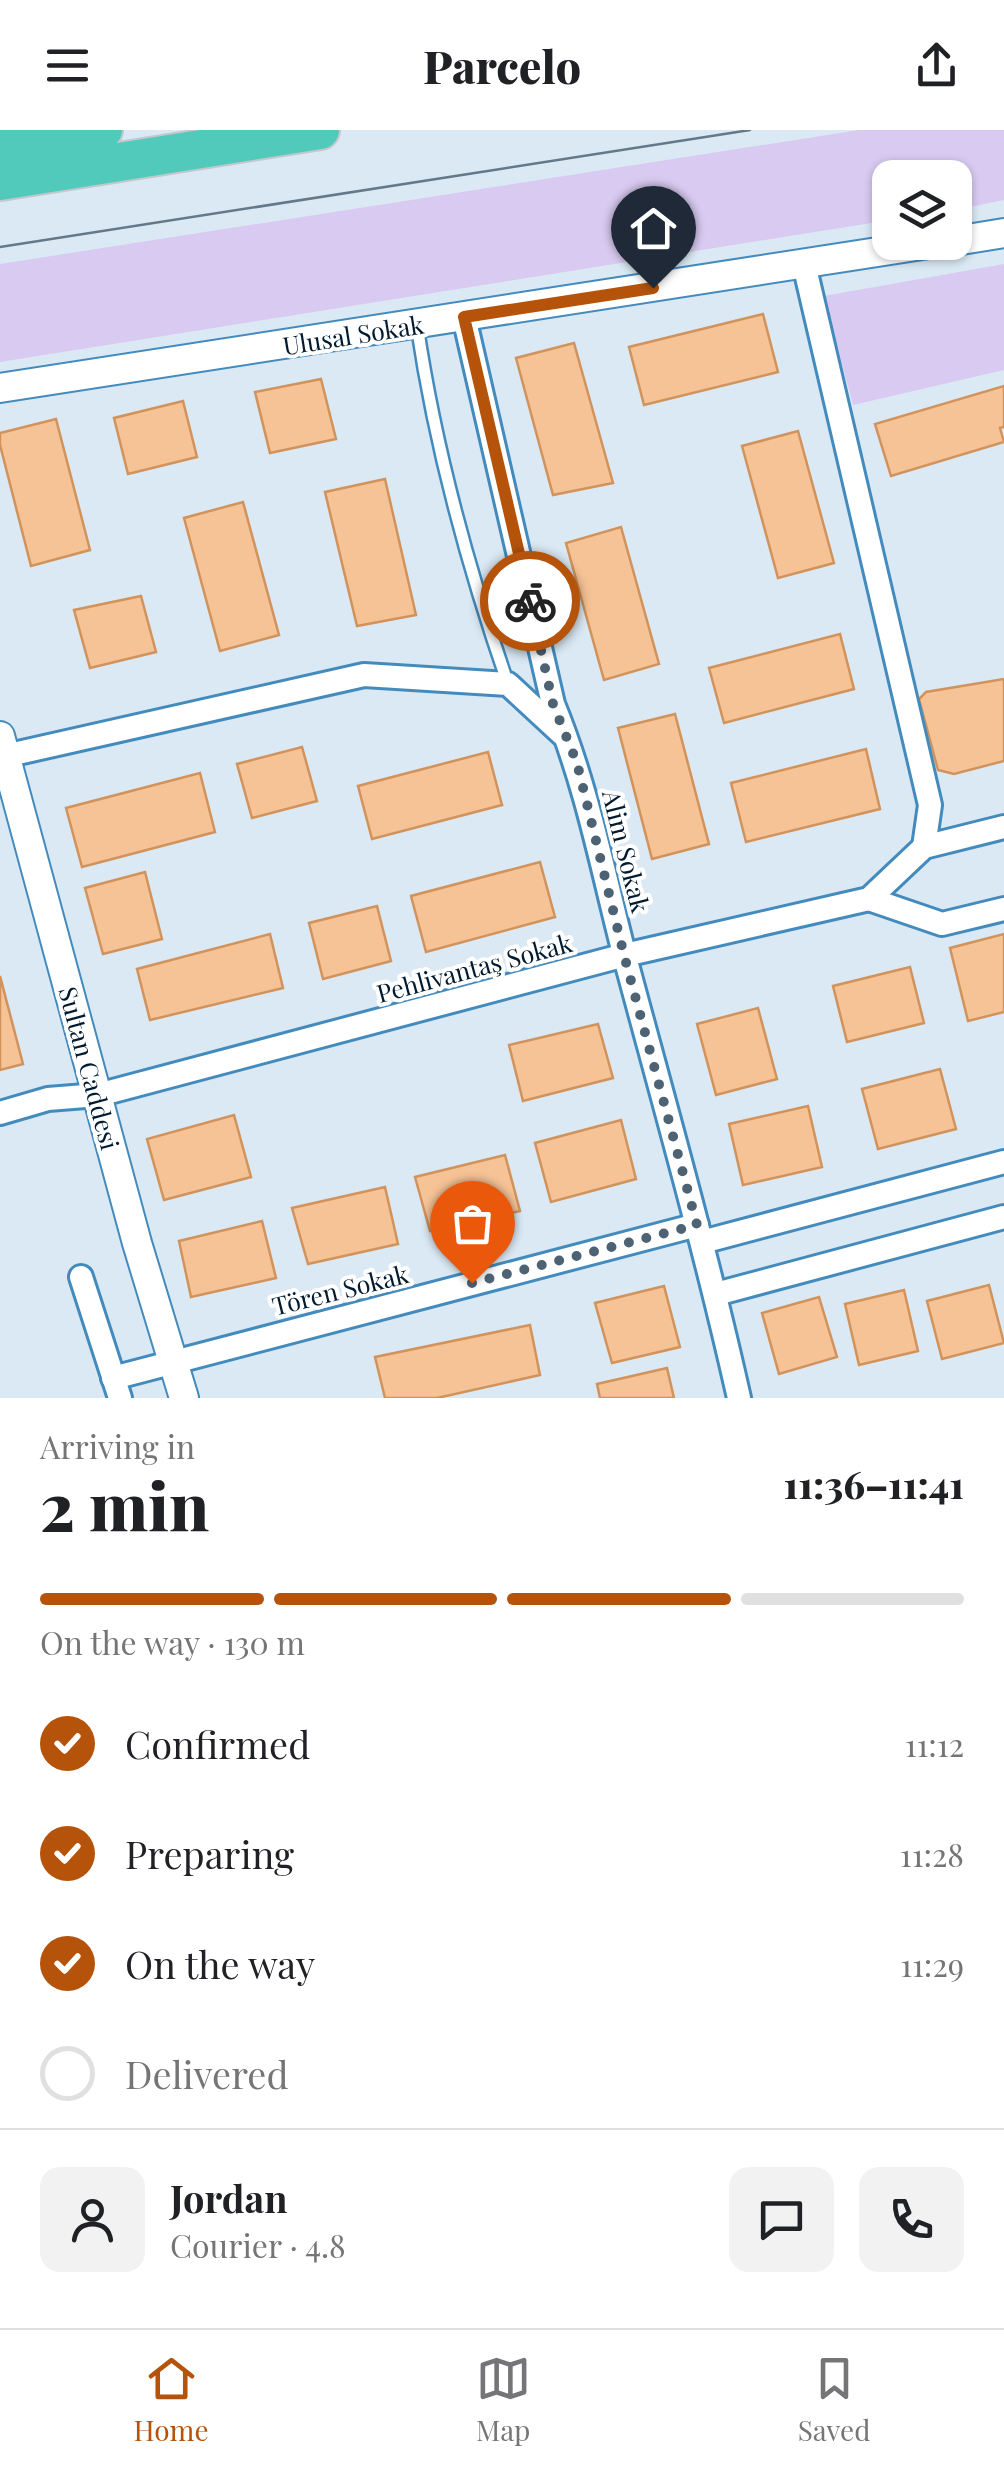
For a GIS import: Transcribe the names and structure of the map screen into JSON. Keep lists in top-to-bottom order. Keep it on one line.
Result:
{"streets":{"street":["Ulusal Sokak","Alim Sokak","Pehlivantaş Sokak","Sultan Caddesi","Tören Sokak"]},"crossings":[["Ulusal Sokak","Alim Sokak"],["Alim Sokak","Pehlivantaş Sokak"],["Alim Sokak","Tören Sokak"],["Pehlivantaş Sokak","Sultan Caddesi"],["Sultan Caddesi","Tören Sokak"]],"page":{"header":"Parcelo","heading":["2 min","Arriving in","11:36–11:41"],"panel":["Jordan","Courier · 4.8"],"bar":"On the way · 130 m","list":[["Confirmed","11:12"],["Preparing","11:28"],["On the way","11:29"],"Delivered"],"tabs":["Home","Map","Saved"]}}
